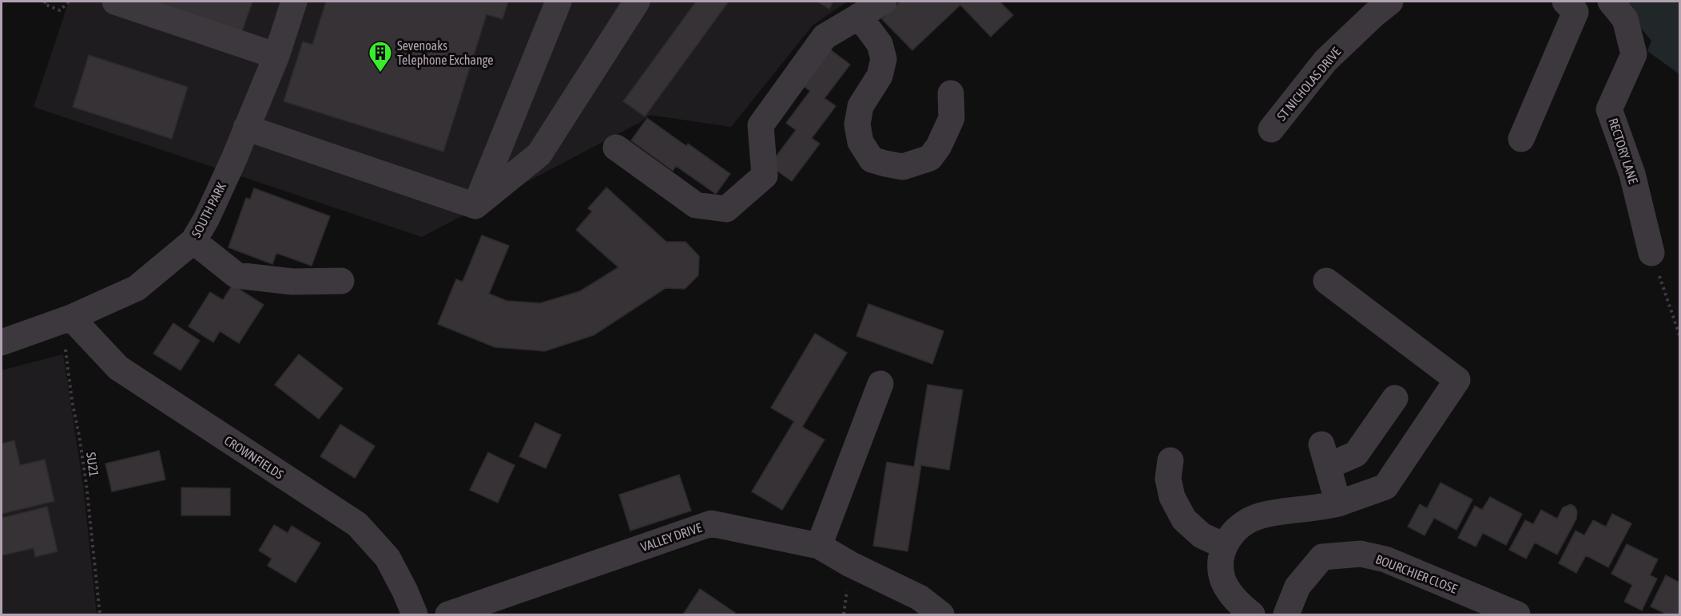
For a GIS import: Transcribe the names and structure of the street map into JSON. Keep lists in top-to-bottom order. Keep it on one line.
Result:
{"streets":{"street":["ST NICHOLAS DRIVE","RECTORY LANE","SOUTH PARK","CROWNFIELDS","VALLEY DRIVE","BOURCHIER CLOSE"],"path":["SU21"]},"crossings":[["SOUTH PARK","CROWNFIELDS"],["SOUTH PARK","SU21"],["CROWNFIELDS","SU21"]],"places":{"building":["Sevenoaks Telephone Exchange"]}}
